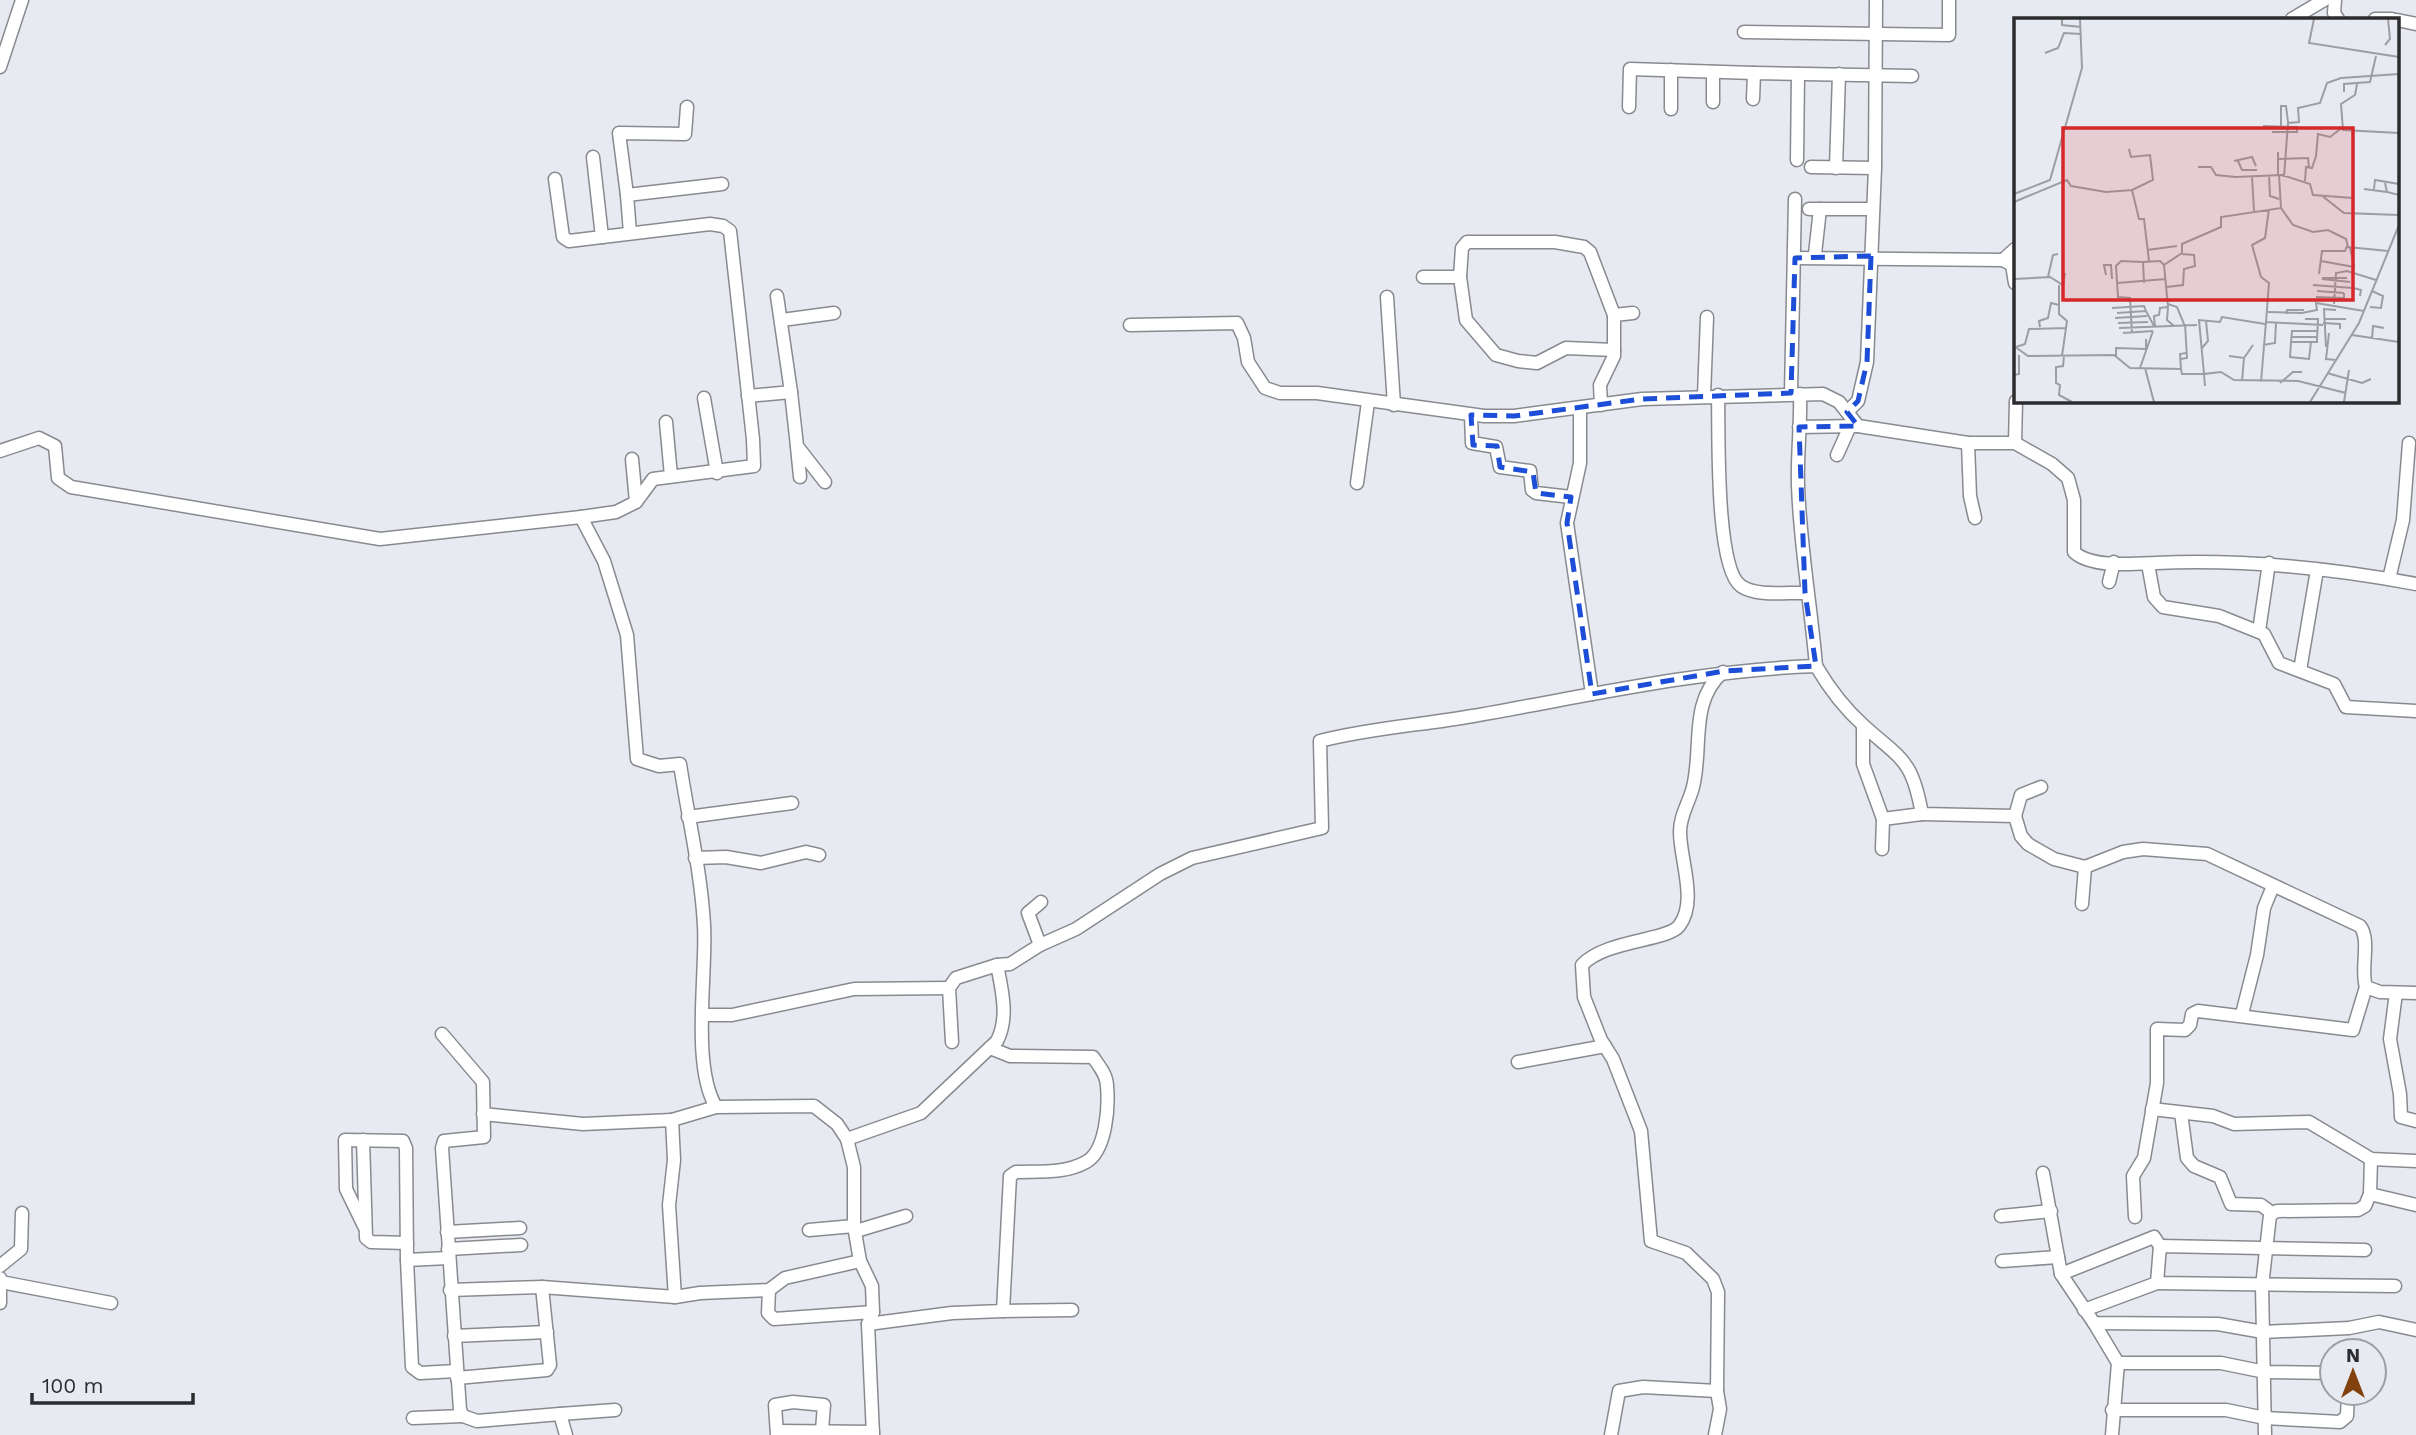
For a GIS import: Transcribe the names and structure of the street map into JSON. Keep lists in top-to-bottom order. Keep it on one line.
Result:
{"scale_bar":"100 m","north":"top"}
